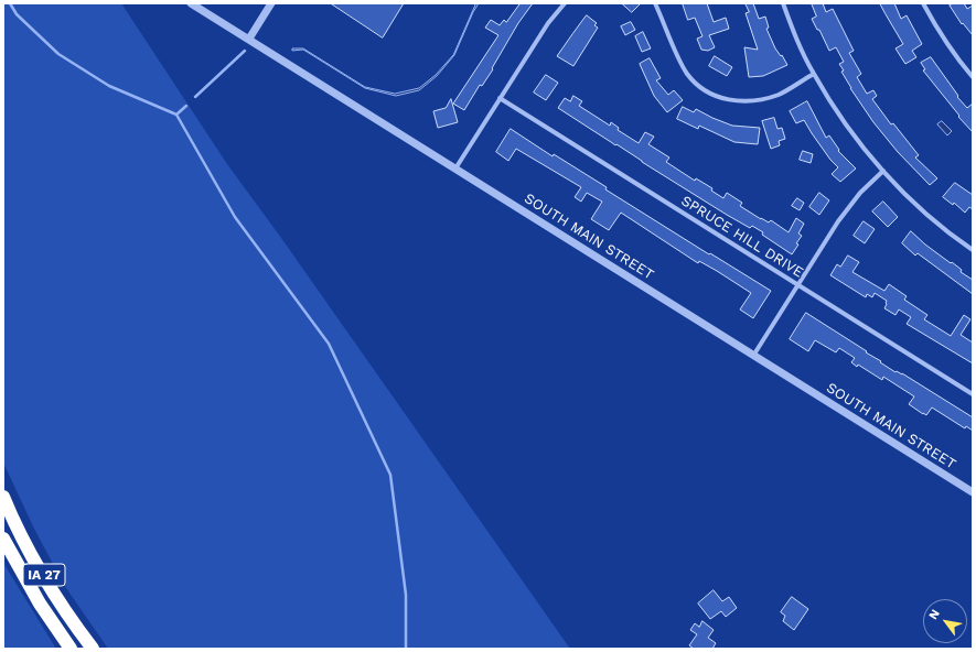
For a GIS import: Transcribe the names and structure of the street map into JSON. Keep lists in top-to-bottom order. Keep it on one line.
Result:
{"streets":{"highway":["IA 27"],"street":["SOUTH MAIN STREET","SPRUCE HILL DRIVE"]},"north":"top left"}
